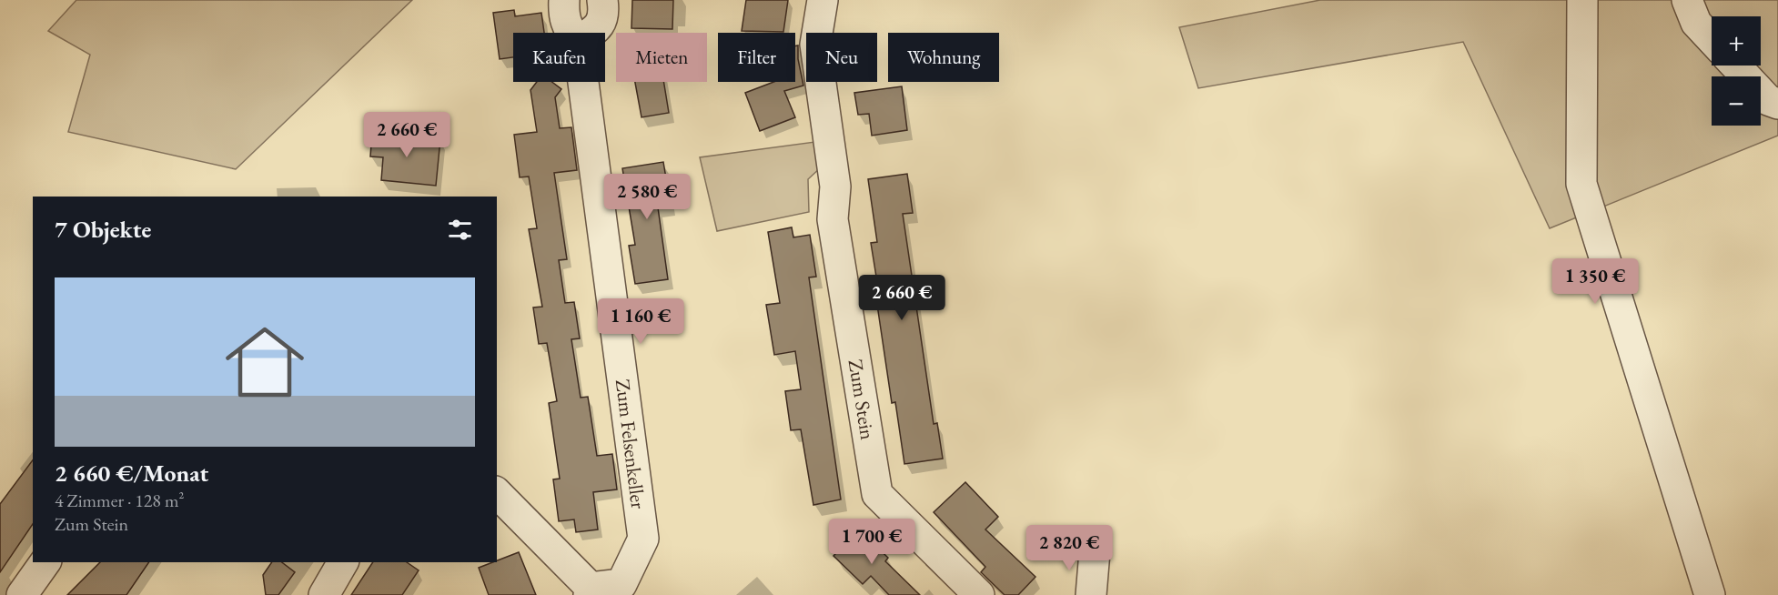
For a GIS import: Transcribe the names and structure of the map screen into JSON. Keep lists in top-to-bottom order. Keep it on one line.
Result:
{"streets":{"street":["Zum Stein","Zum Felsenkeller"]},"page":{"map_buttons":["+","−"],"chip":["Kaufen","Mieten","Filter","Neu","Wohnung"],"price":["2 660 €","2 580 €","1 350 €","2 660 €","1 160 €","1 700 €","2 820 €"],"heading":"7 Objekte","list":[{"name":"2 660 €/Monat","note":"4 Zimmer · 128 m² · Zum Stein"}]}}
